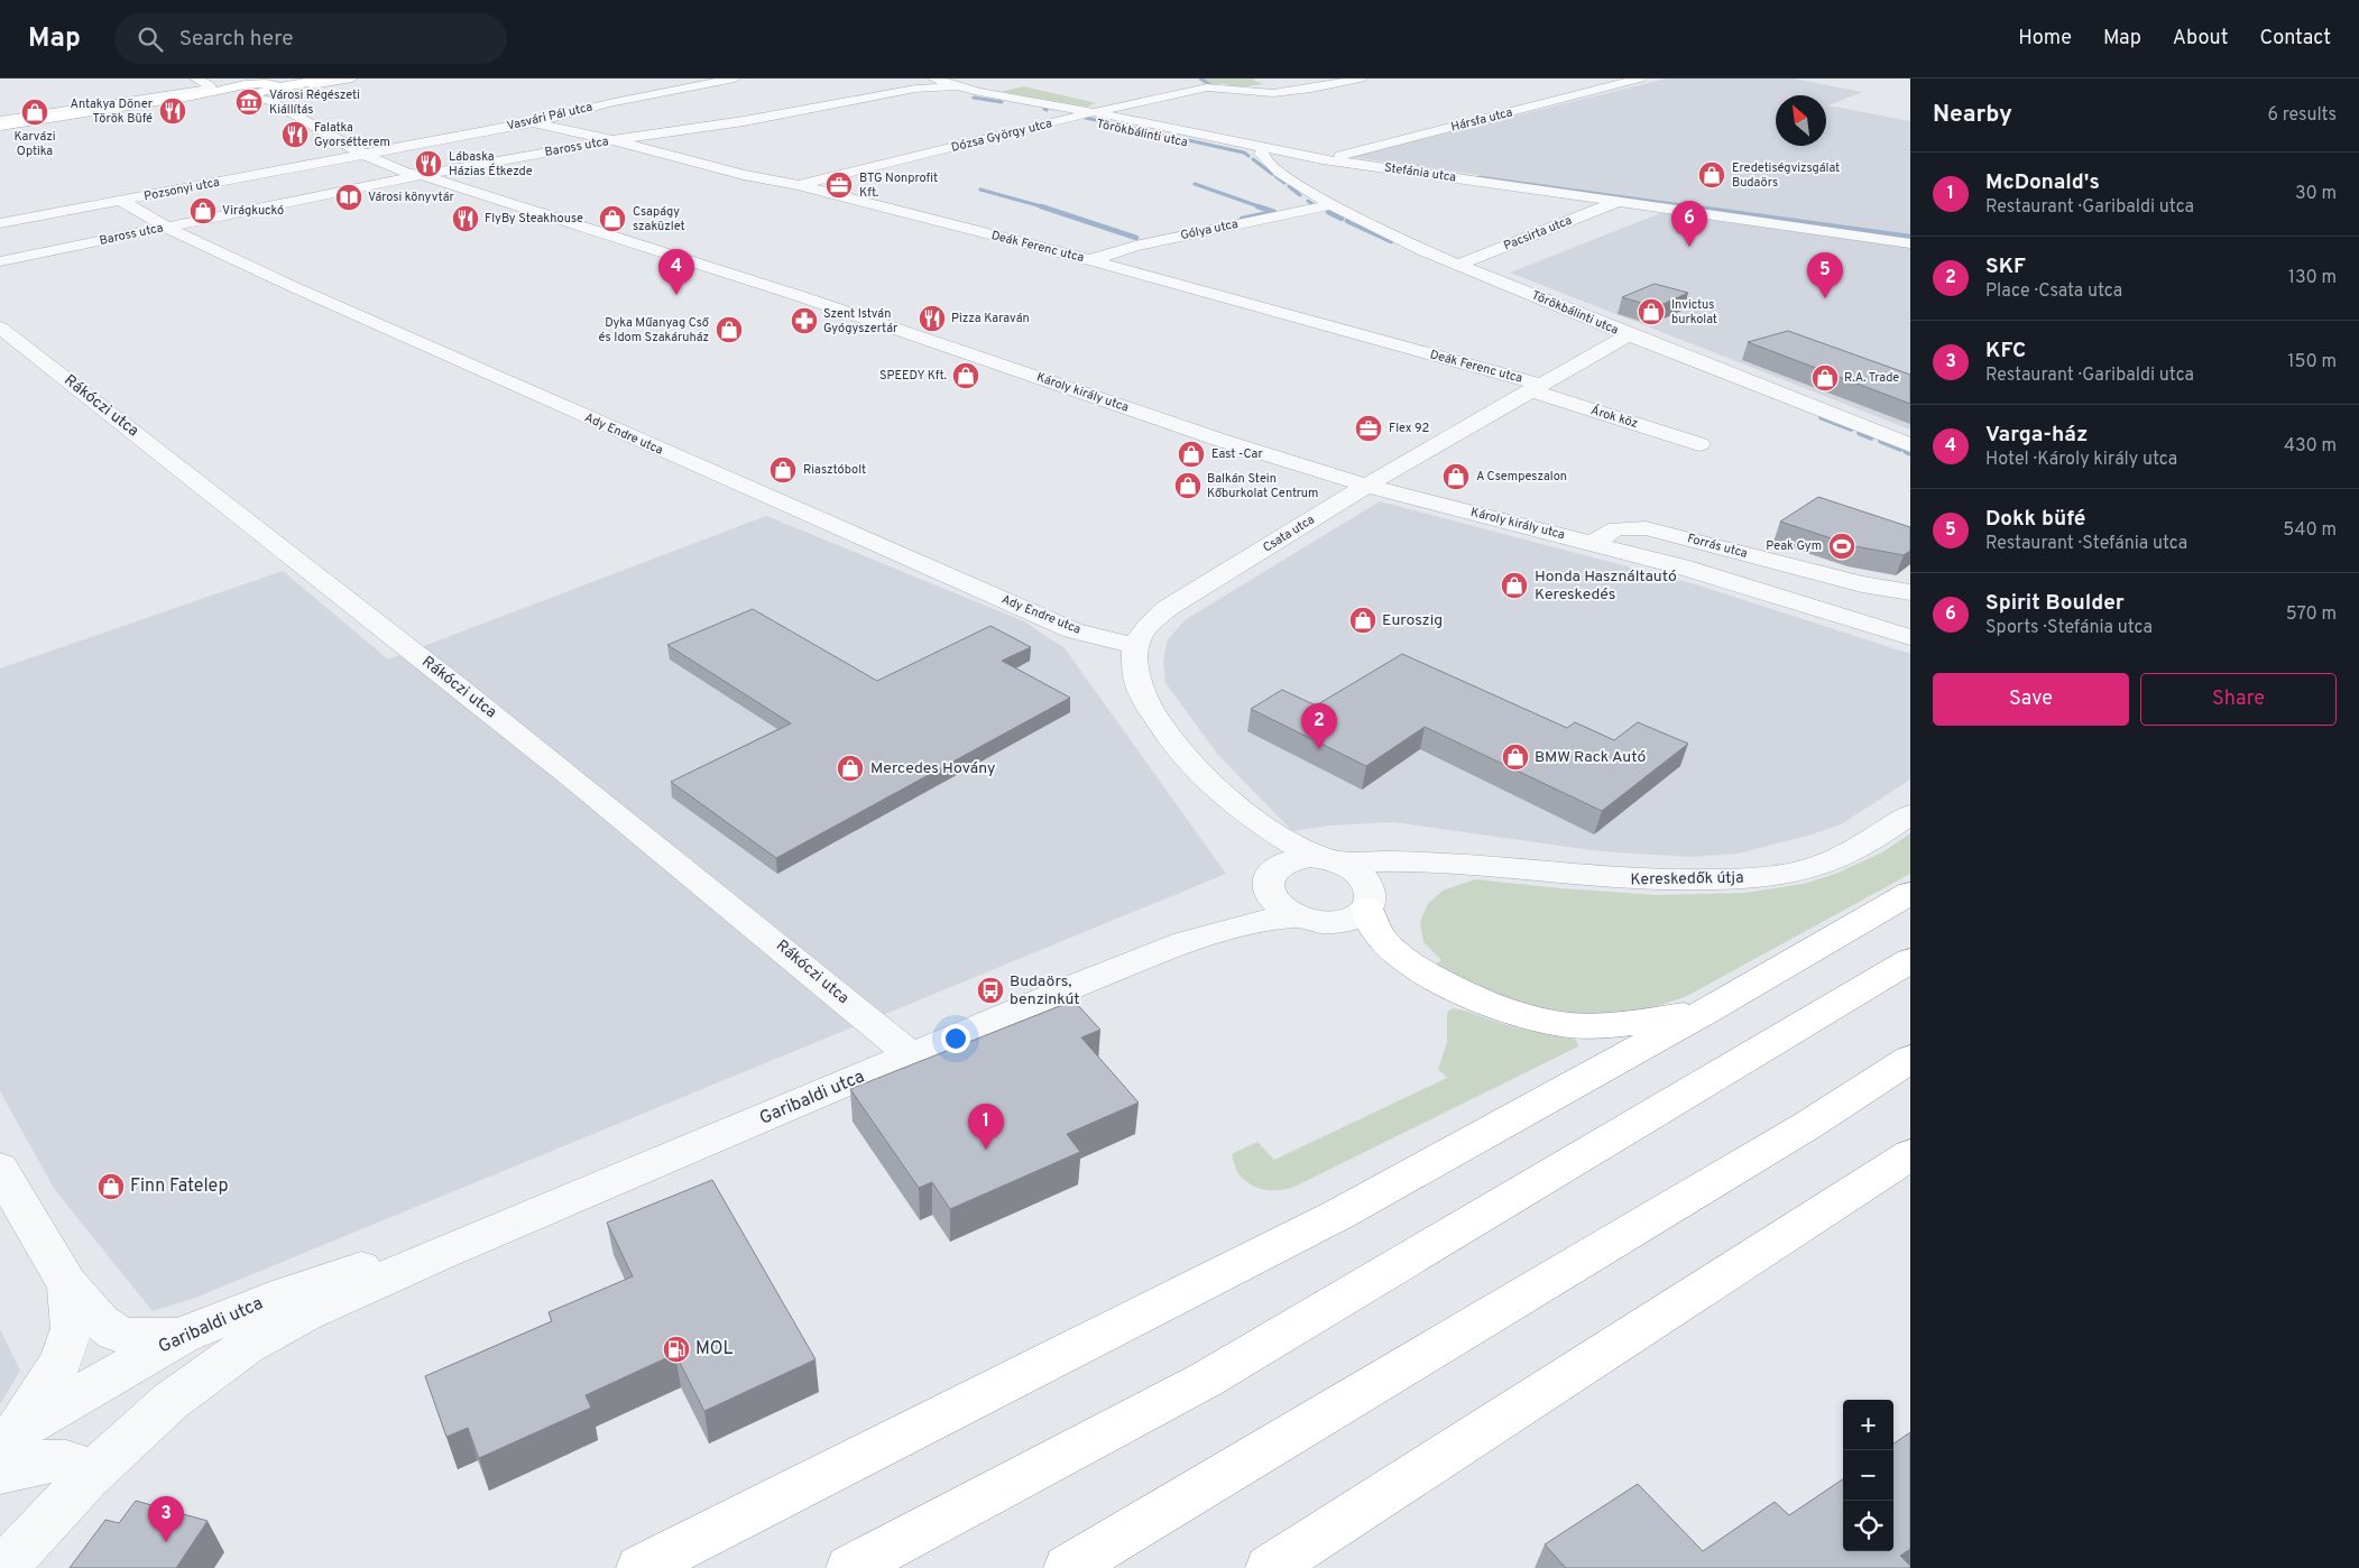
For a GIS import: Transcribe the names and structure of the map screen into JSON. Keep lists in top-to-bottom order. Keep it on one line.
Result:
{"streets":{"street":["Vasvári Pál utca","Hársfa utca","Törökbálinti utca","Dózsa György utca","Baross utca","Stefánia utca","Pozsonyi utca","Gólya utca","Pacsirta utca","Deák Ferenc utca","Károly király utca","Rákóczi utca","Árok köz","Ady Endre utca","Csata utca","Forrás utca","Kereskedők útja","Garibaldi utca"]},"crossings":[["Vasvári Pál utca","Pozsonyi utca"],["Vasvári Pál utca","Deák Ferenc utca"],["Vasvári Pál utca","Károly király utca"],["Hársfa utca","Stefánia utca"],["Törökbálinti utca","Dózsa György utca"],["Törökbálinti utca","Stefánia utca"],["Törökbálinti utca","Gólya utca"],["Törökbálinti utca","Pacsirta utca"],["Törökbálinti utca","Csata utca"],["Dózsa György utca","Stefánia utca"],["Dózsa György utca","Deák Ferenc utca"],["Baross utca","Stefánia utca"],["Baross utca","Deák Ferenc utca"],["Baross utca","Károly király utca"],["Baross utca","Ady Endre utca"],["Stefánia utca","Pacsirta utca"],["Pozsonyi utca","Károly király utca"],["Pozsonyi utca","Ady Endre utca"],["Gólya utca","Deák Ferenc utca"],["Deák Ferenc utca","Árok köz"],["Deák Ferenc utca","Csata utca"],["Károly király utca","Csata utca"],["Károly király utca","Forrás utca"],["Rákóczi utca","Garibaldi utca"],["Árok köz","Csata utca"],["Ady Endre utca","Csata utca"],["Kereskedők útja","Garibaldi utca"]],"places":{"museum":["Városi Régészeti Kiállítás"],"restaurant":["Antakya Döner Török Büfé","Falatka Gyorsétterem","Lábaska Házias Étkezde","FlyBy Steakhouse","Pizza Karaván"],"shop":["Karvázi Optika","Eredetiségvizsgálat Budaörs","Virágkuckó","Csapágy szaküzlet","Invictus burkolat","Dyka Műanyag Cső és Idom Szakáruház","SPEEDY Kft.","R.A. Trade","East -Car","Riasztóbolt","A Csempeszalon","Balkán Stein Kőburkolat Centrum","Honda Használtautó Kereskedés","Euroszig","BMW Rack Autó","Mercedes Hovány","Finn Fatelep"],"office":["BTG Nonprofit Kft.","Flex 92"],"library":["Városi könyvtár"],"pharmacy":["Szent István Gyógyszertár"],"sports":["Peak Gym"],"bus stop":["Budaörs, benzinkút"],"fuel station":["MOL"]},"north":"top left","page":{"header":"Map","search":"Search here","nav":["Home","Map","About","Contact"],"heading":["Nearby","6 results"],"list":[{"mark":"1","name":"McDonald's","note":"Restaurant · Garibaldi utca","value":"30 m"},{"mark":"2","name":"SKF","note":"Place · Csata utca","value":"130 m"},{"mark":"3","name":"KFC","note":"Restaurant · Garibaldi utca","value":"150 m"},{"mark":"4","name":"Varga-ház","note":"Hotel · Károly király utca","value":"430 m"},{"mark":"5","name":"Dokk büfé","note":"Restaurant · Stefánia utca","value":"540 m"},{"mark":"6","name":"Spirit Boulder","note":"Sports · Stefánia utca","value":"570 m"}],"pins":["6","4","5","2","1","3"],"buttons":["Save","Share"],"map_buttons":["+","−"]}}
